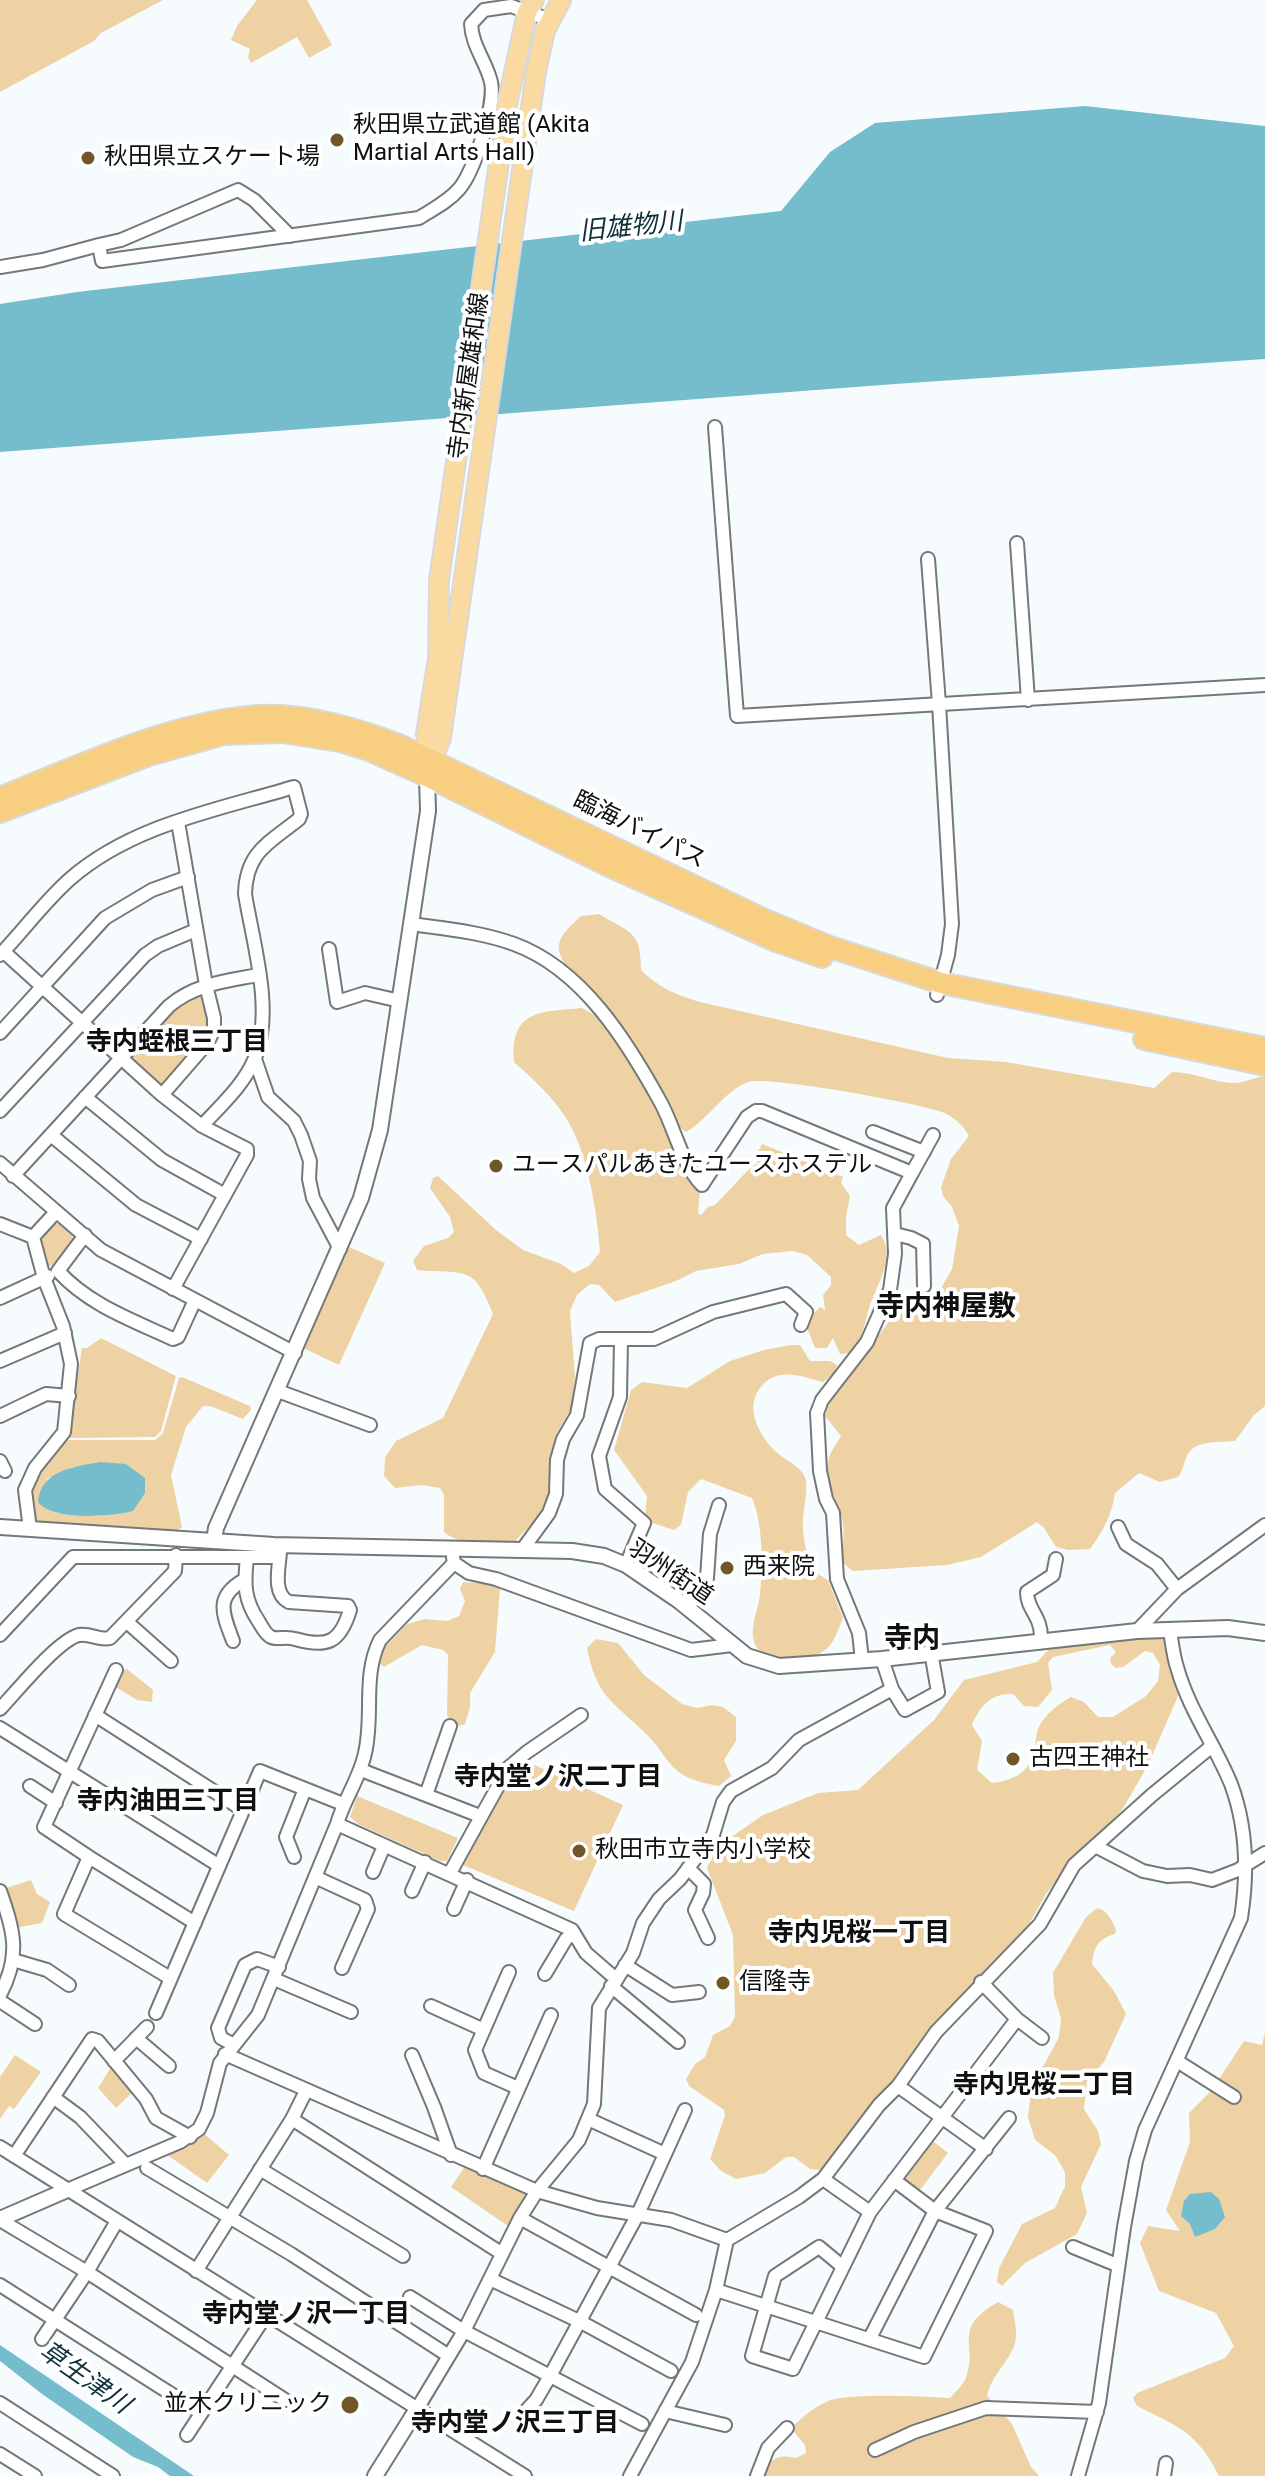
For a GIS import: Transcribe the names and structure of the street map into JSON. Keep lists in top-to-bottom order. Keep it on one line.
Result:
{"streets":{"highway":["臨海バイパス"],"main road":["寺内新屋雄和線"],"street":["羽州街道"]},"crossings":[["寺内新屋雄和線","臨海バイパス"]],"districts":["寺内蛭根三丁目","寺内神屋敷","寺内","寺内堂ノ沢二丁目","寺内油田三丁目","寺内児桜一丁目","寺内児桜二丁目","寺内堂ノ沢一丁目","寺内堂ノ沢三丁目"],"water":["旧雄物川","草生津川"],"places":["秋田県立武道館 (Akita Martial Arts Hall)","秋田県立スケート場","ユースパルあきたユースホステル","西来院","古四王神社","秋田市立寺内小学校","信隆寺","並木クリニック"]}
